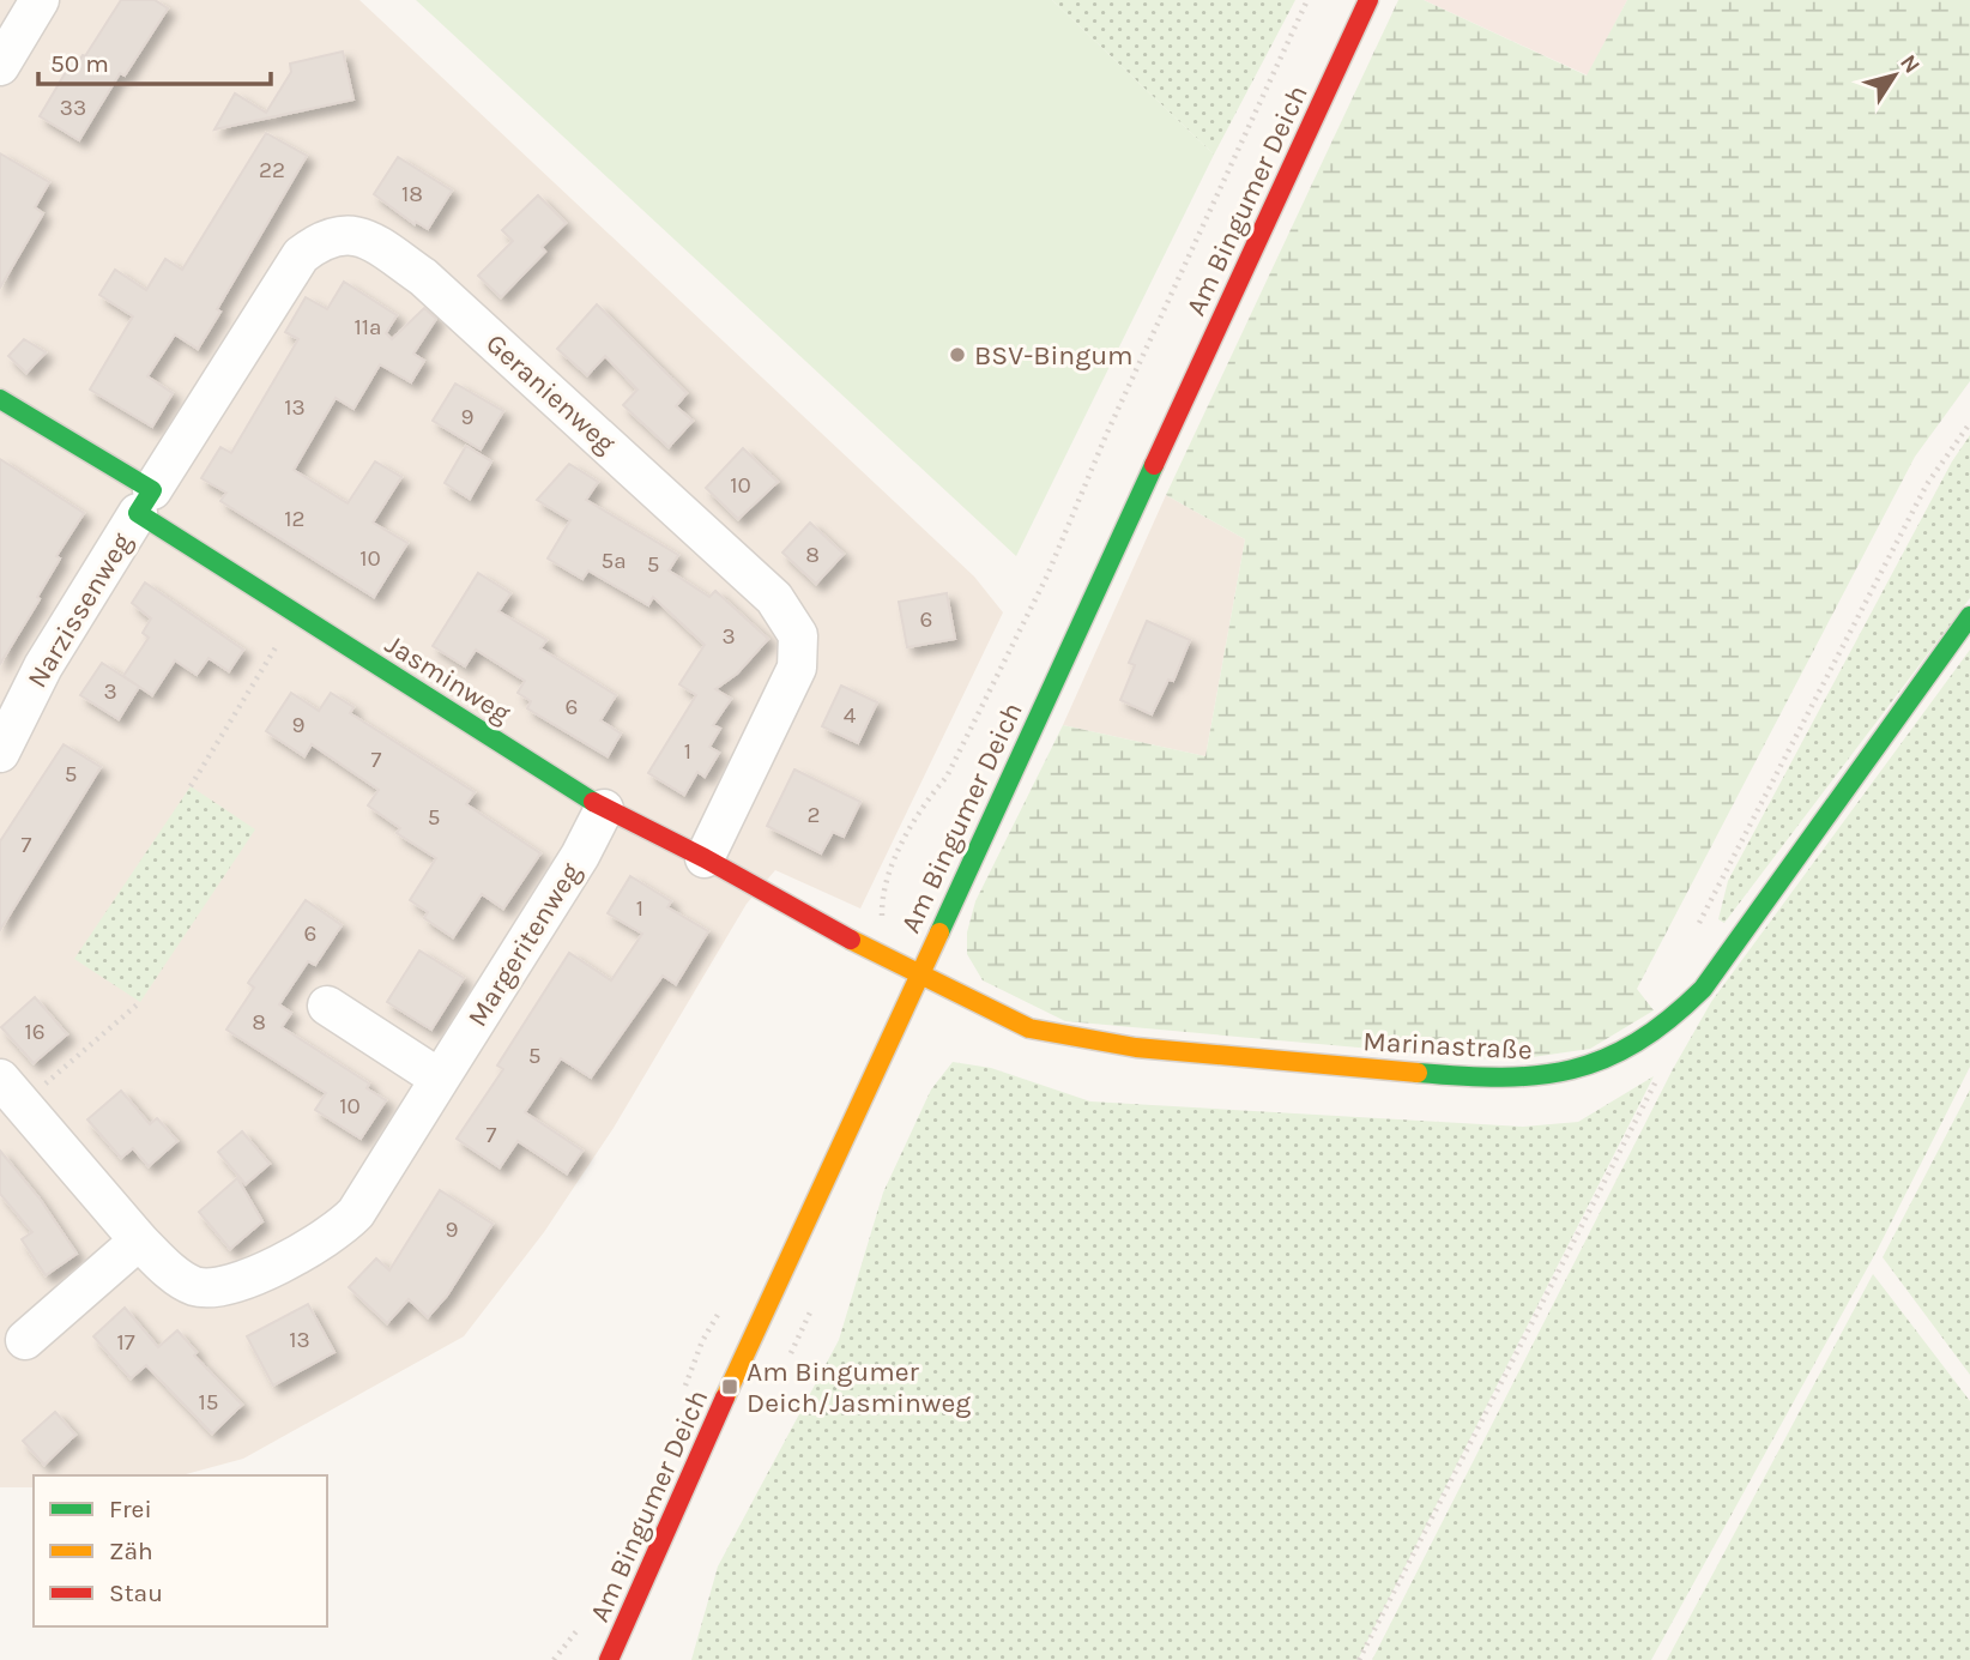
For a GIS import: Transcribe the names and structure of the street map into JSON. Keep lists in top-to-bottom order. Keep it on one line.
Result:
{"streets":{"street":["Am Bingumer Deich","Geranienweg","Narzissenweg","Jasminweg","Margeritenweg","Marinastraße"]},"crossings":[["Am Bingumer Deich","Jasminweg"],["Am Bingumer Deich","Marinastraße"],["Geranienweg","Narzissenweg"],["Geranienweg","Jasminweg"],["Narzissenweg","Jasminweg"],["Jasminweg","Margeritenweg"],["Jasminweg","Marinastraße"]],"places":{"other":["BSV-Bingum"],"transit":["Am Bingumer Deich/Jasminweg"]},"house_numbers":["33","22","18","11a","13","9","10","12","8","10","5a","5","6","3","3","6","4","9","1","7","5","2","5","7","1","6","8","16","5","10","7","9","13","17","15"],"legend":["Frei","Zäh","Stau"],"scale_bar":"50 m","north":"top right"}
